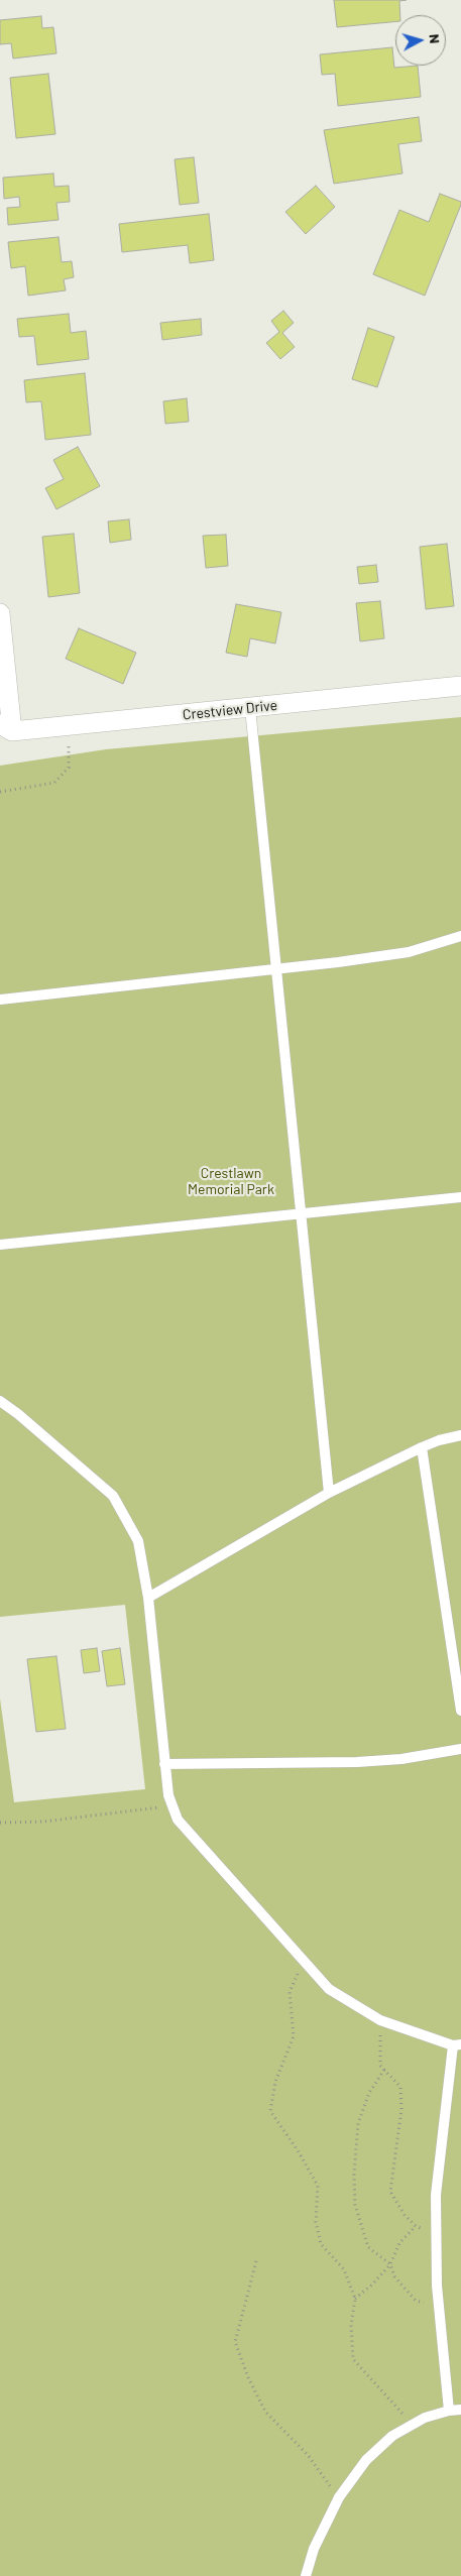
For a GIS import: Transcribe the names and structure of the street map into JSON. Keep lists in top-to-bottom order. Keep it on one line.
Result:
{"streets":{"street":["Crestview Drive"]},"parks":["Crestlawn Memorial Park"],"north":"right"}
